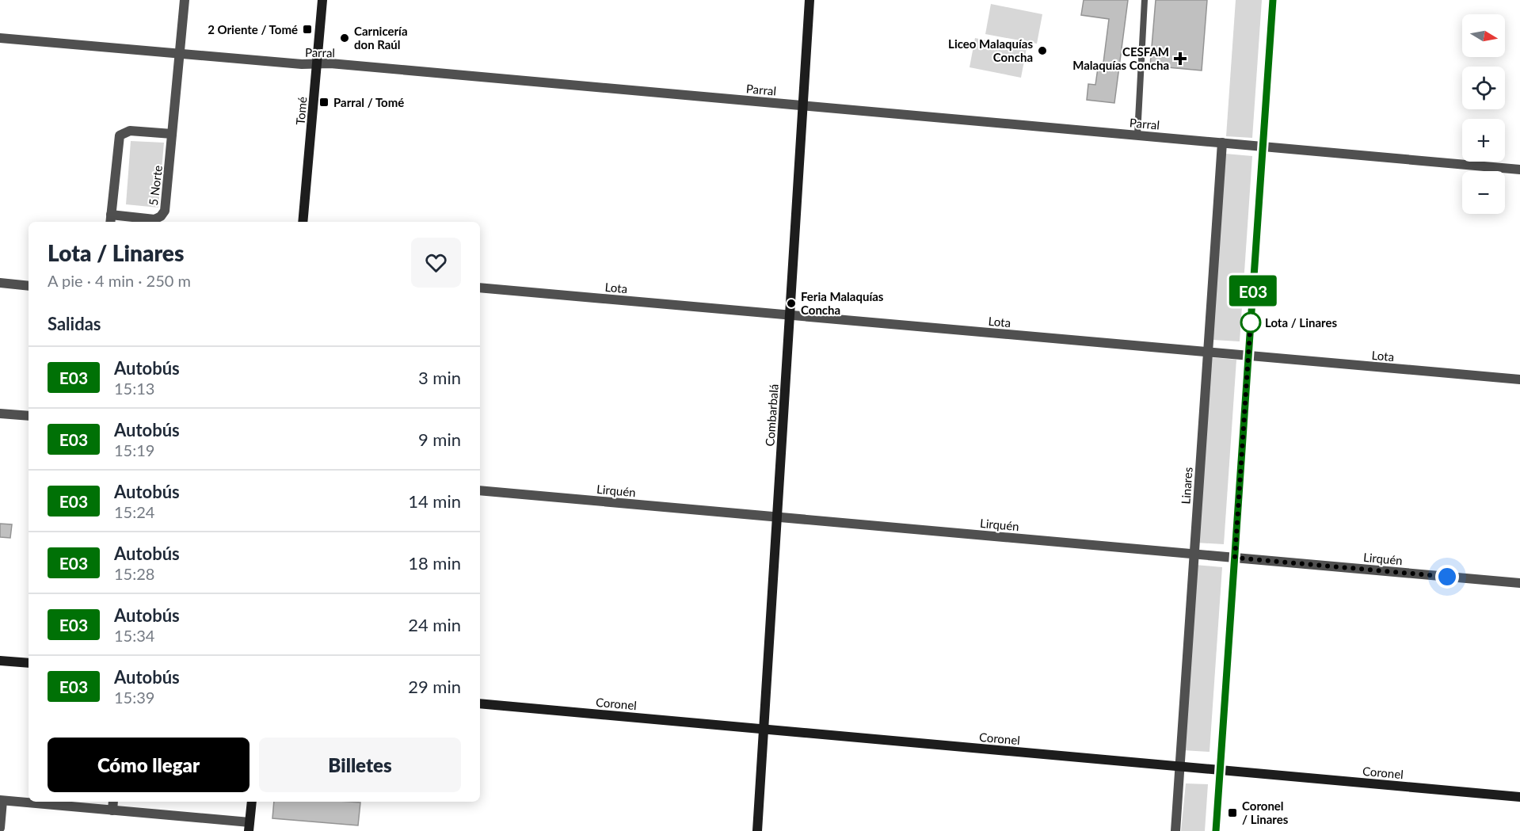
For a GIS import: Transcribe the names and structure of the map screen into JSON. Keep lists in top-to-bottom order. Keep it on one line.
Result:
{"streets":{"street":["Parral","Tomé","5 Norte","Lota","Combarbalá","Linares","Lirquén","Coronel"]},"crossings":[["Parral","Tomé"],["Parral","5 Norte"],["Parral","Combarbalá"],["Parral","Linares"],["Lota","Combarbalá"],["Lota","Linares"],["Combarbalá","Lirquén"],["Combarbalá","Coronel"],["Linares","Lirquén"],["Linares","Coronel"]],"places":{"transit":["2 Oriente / Tomé","Parral / Tomé","Coronel / Linares"],"other":["Carnicería don Raúl","Liceo Malaquías Concha","Feria Malaquías Concha","Lota / Linares"],"health":["CESFAM Malaquías Concha"]},"lines":["bus line E03"],"north":"right","page":{"on_map":"E03","map_buttons":["+","−"],"heading":[["Lota / Linares","A pie · 4 min · 250 m"],"Salidas"],"list":[{"mark":"E03","name":"Autobús","note":"15:13","value":"3 min"},{"mark":"E03","name":"Autobús","note":"15:19","value":"9 min"},{"mark":"E03","name":"Autobús","note":"15:24","value":"14 min"},{"mark":"E03","name":"Autobús","note":"15:28","value":"18 min"},{"mark":"E03","name":"Autobús","note":"15:34","value":"24 min"},{"mark":"E03","name":"Autobús","note":"15:39","value":"29 min"}],"buttons":["Cómo llegar","Billetes"]}}
